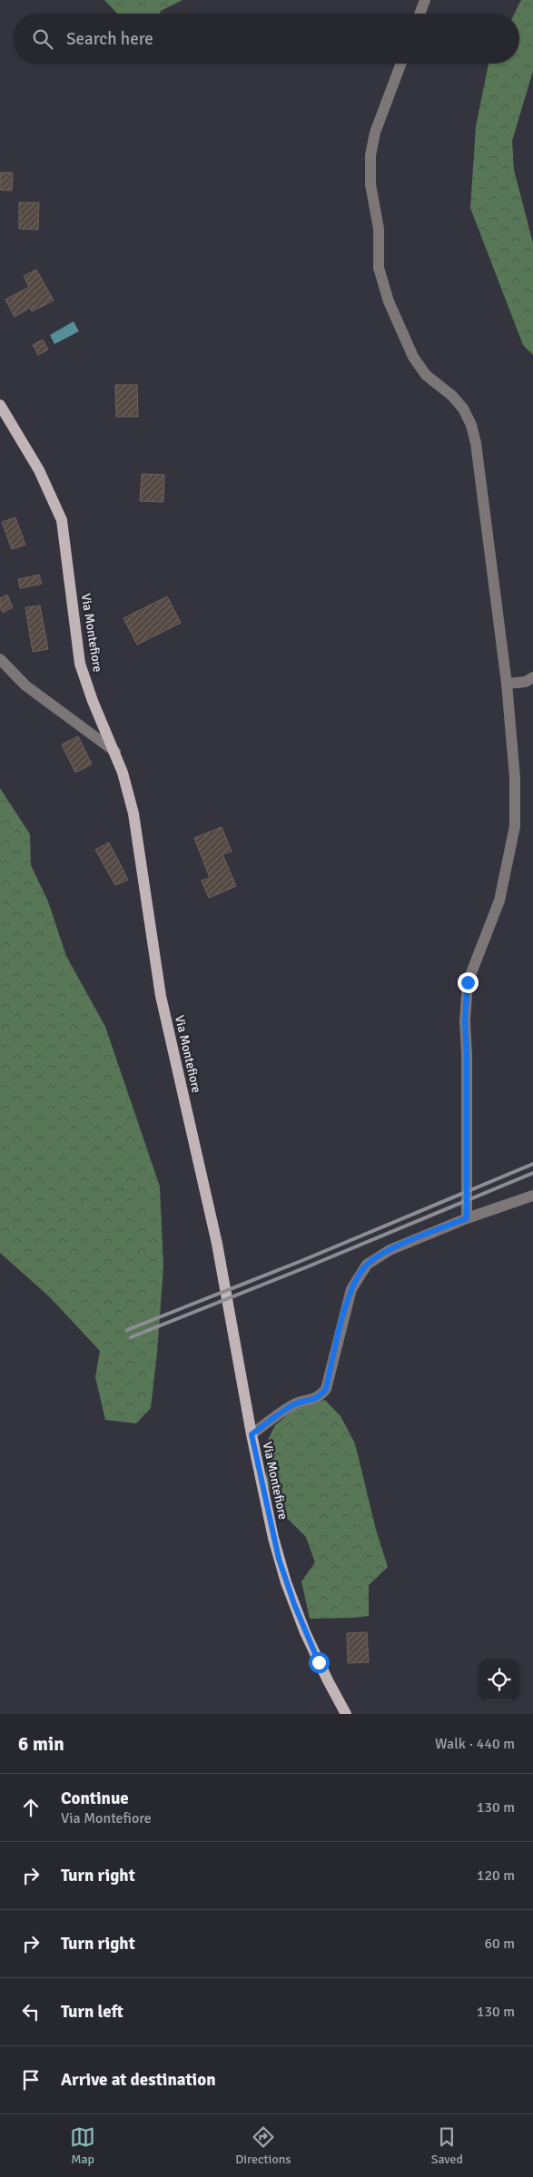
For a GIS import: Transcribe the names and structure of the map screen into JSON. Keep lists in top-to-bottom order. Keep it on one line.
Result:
{"streets":{"main road":["Via Montefiore"]},"page":{"search":"Search here","heading":["6 min","Walk · 440 m"],"list":[["Continue","Via Montefiore","130 m"],["Turn right","120 m"],["Turn right","60 m"],["Turn left","130 m"],"Arrive at destination"],"nav":["Map","Directions","Saved"]}}
